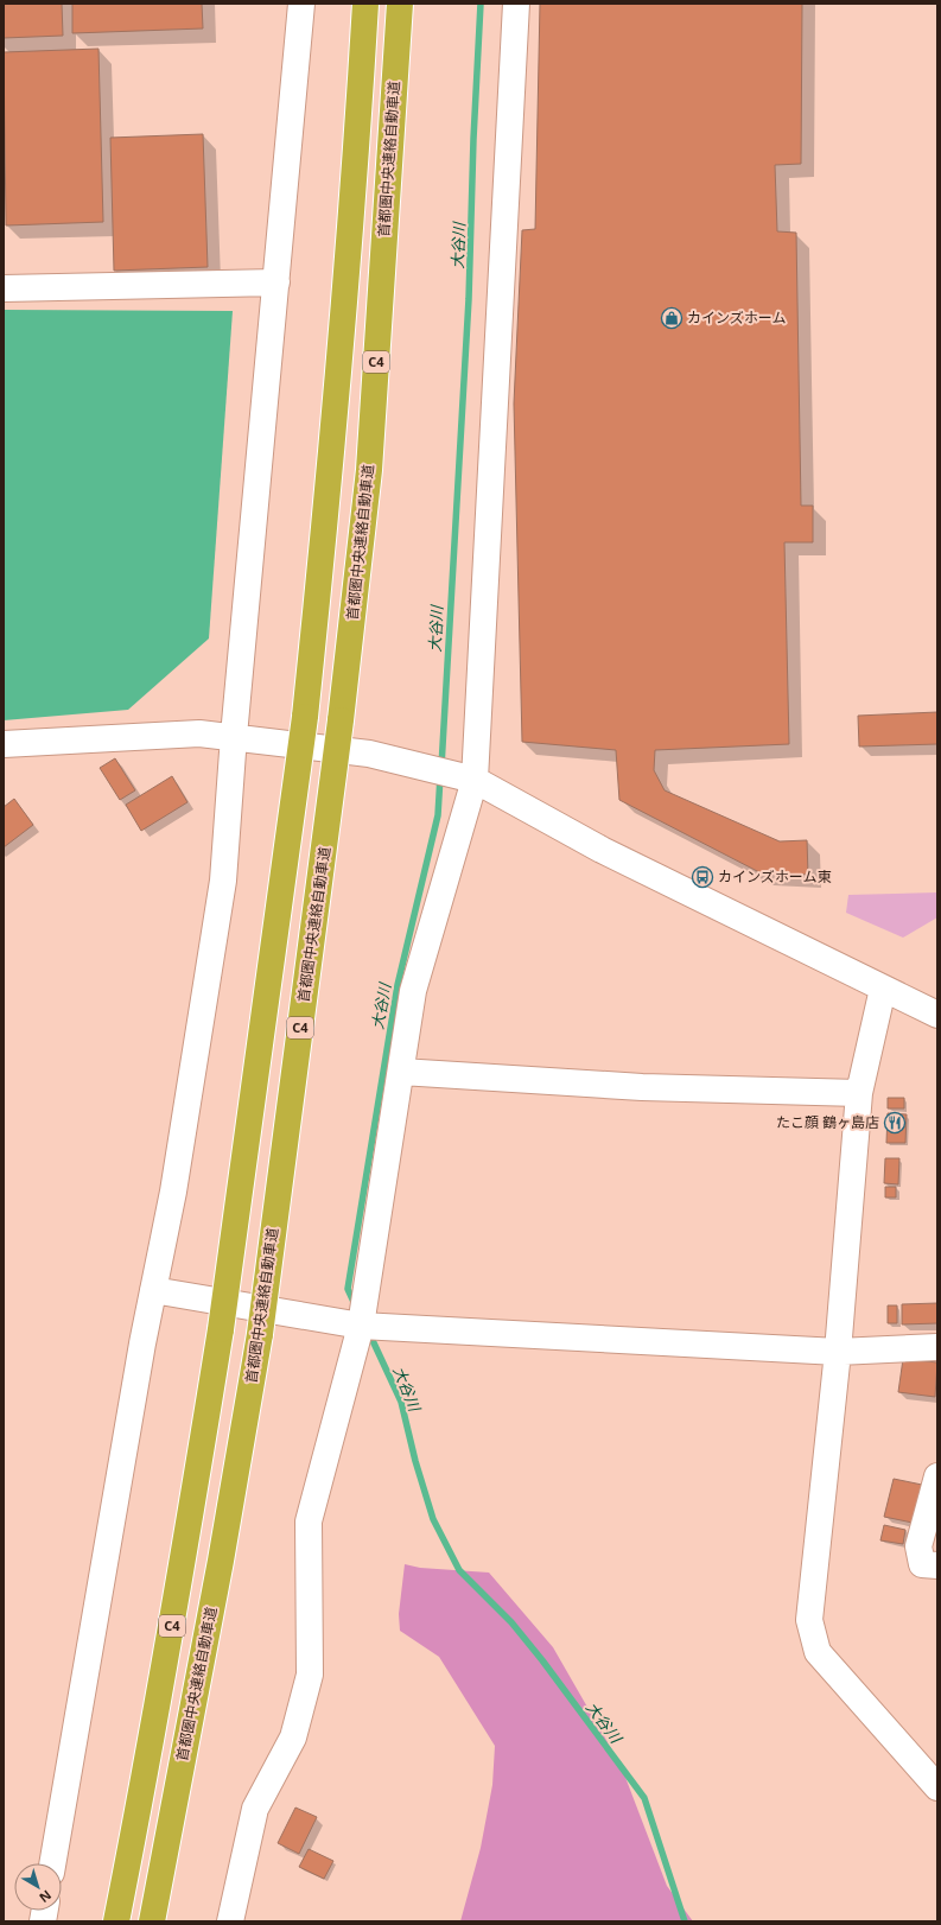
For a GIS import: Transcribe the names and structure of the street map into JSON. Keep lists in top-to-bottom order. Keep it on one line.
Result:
{"streets":{"highway":["首都圏中央連絡自動車道","C4"]},"water":["大谷川"],"places":{"shop":["カインズホーム"],"bus stop":["カインズホーム東"],"restaurant":["たこ顔 鶴ヶ島店"]},"north":"bottom right"}
